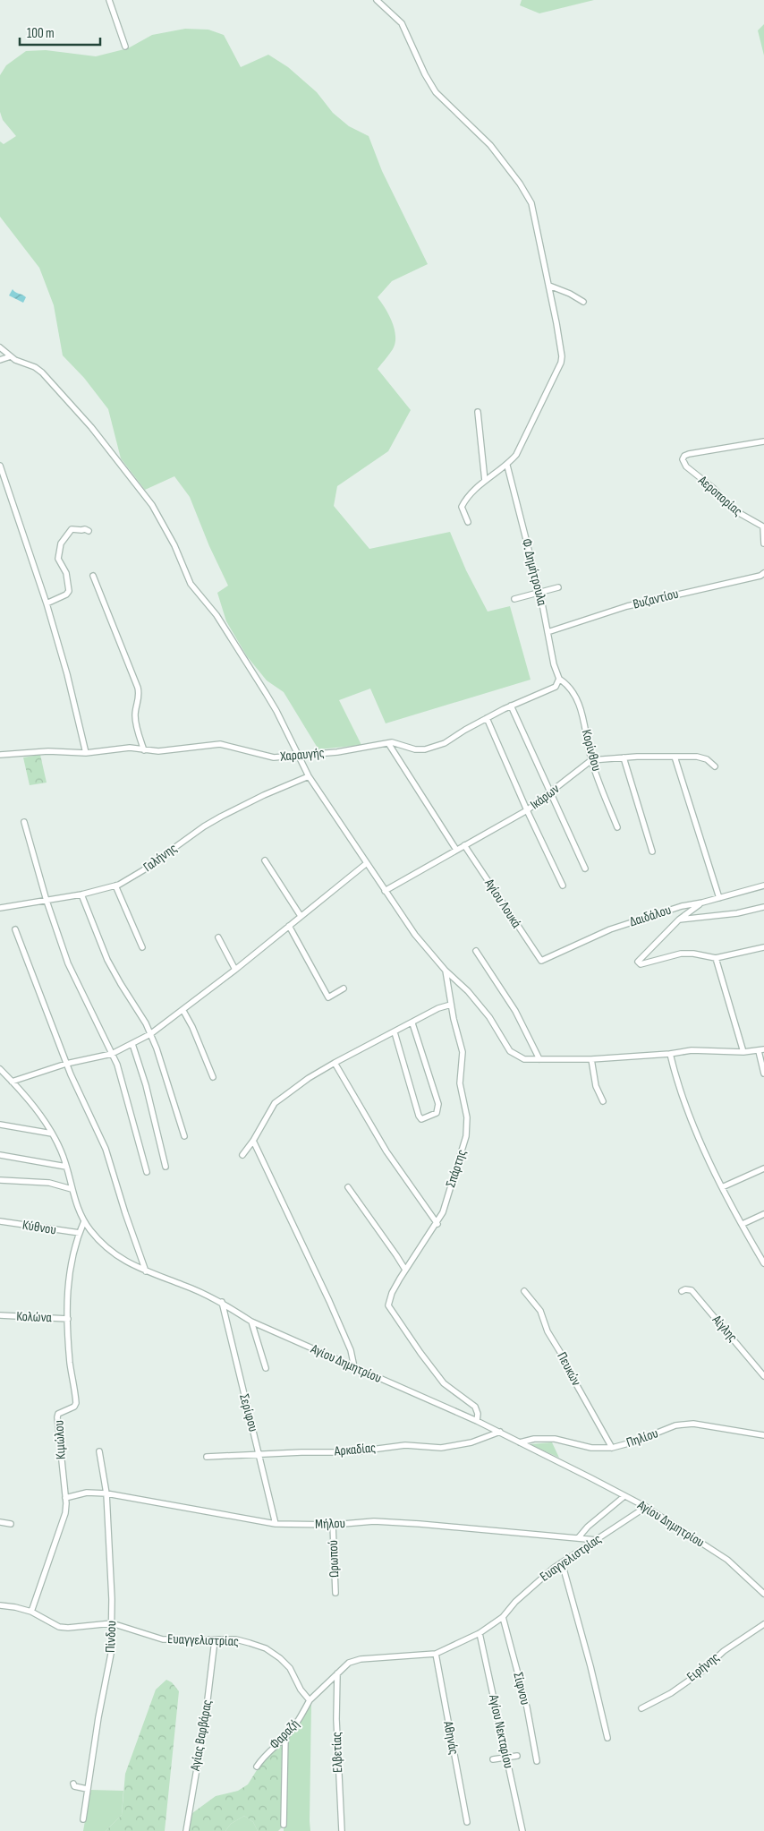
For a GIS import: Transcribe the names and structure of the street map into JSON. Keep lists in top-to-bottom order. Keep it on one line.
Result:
{"streets":{"street":["Αεροπορίας","Φ. Δημήτρουλα","Βυζαντίου","Κορίνθου","Χαραυγής","Ικάρων","Γαλήνης","Αγίου Λουκά","Δαιδάλου","Σπάρτης","Κύθνου","Κολώνα","Αίγλης","Αγίου Δημητρίου","Πευκών","Σερίφου","Πηλίου","Κιμώλου","Αρκαδίας","Μήλου","Ευαγγελιστρίας","Ωρωπού","Πίνδου","Ειρήνης","Σίφνου","Αγίου Νεκταρίου","Φαραζή","Αγίας Βαρβάρας","Αθηνάς","Ελβετίας"]},"crossings":[["Φ. Δημήτρουλα","Βυζαντίου"],["Φ. Δημήτρουλα","Κορίνθου"],["Φ. Δημήτρουλα","Χαραυγής"],["Κορίνθου","Χαραυγής"],["Κορίνθου","Ικάρων"],["Ικάρων","Αγίου Λουκά"],["Αγίου Λουκά","Δαιδάλου"],["Σπάρτης","Αγίου Δημητρίου"],["Κύθνου","Κιμώλου"],["Κολώνα","Κιμώλου"],["Αγίου Δημητρίου","Σερίφου"],["Αγίου Δημητρίου","Πηλίου"],["Αγίου Δημητρίου","Κιμώλου"],["Αγίου Δημητρίου","Αρκαδίας"],["Αγίου Δημητρίου","Ευαγγελιστρίας"],["Πευκών","Πηλίου"],["Σερίφου","Αρκαδίας"],["Σερίφου","Μήλου"],["Κιμώλου","Μήλου"],["Κιμώλου","Ευαγγελιστρίας"],["Μήλου","Ευαγγελιστρίας"],["Μήλου","Ωρωπού"],["Μήλου","Πίνδου"],["Ευαγγελιστρίας","Πίνδου"],["Ευαγγελιστρίας","Σίφνου"],["Ευαγγελιστρίας","Αγίου Νεκταρίου"],["Ευαγγελιστρίας","Φαραζή"],["Ευαγγελιστρίας","Αγίας Βαρβάρας"],["Ευαγγελιστρίας","Αθηνάς"],["Ευαγγελιστρίας","Ελβετίας"]],"scale_bar":"100 m"}
